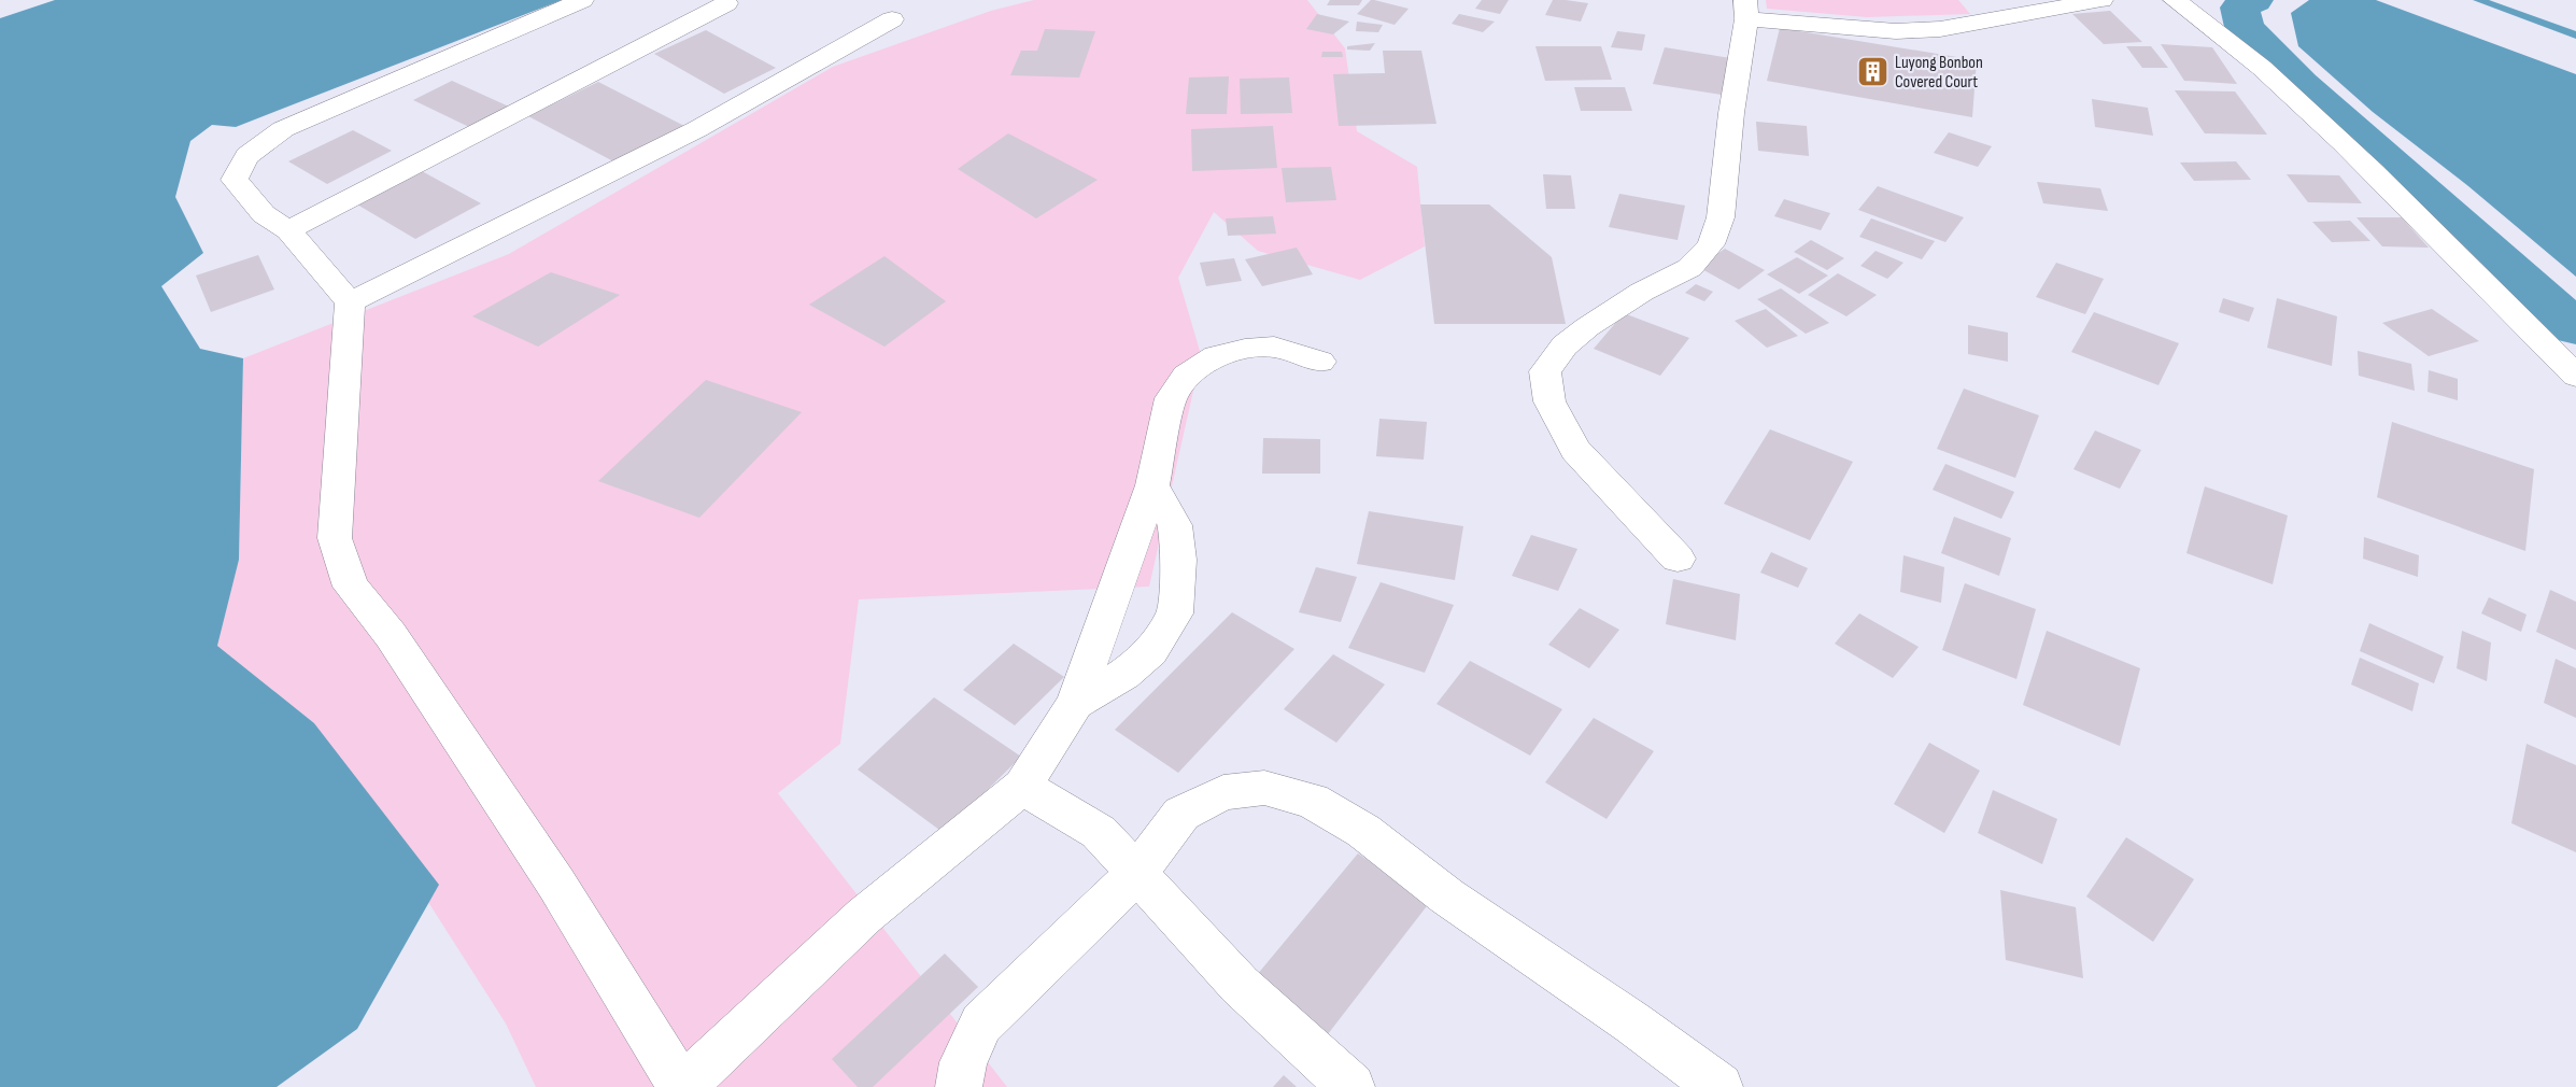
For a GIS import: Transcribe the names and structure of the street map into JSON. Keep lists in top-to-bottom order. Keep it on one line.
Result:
{"places":{"building":["Luyong Bonbon Covered Court"]}}
